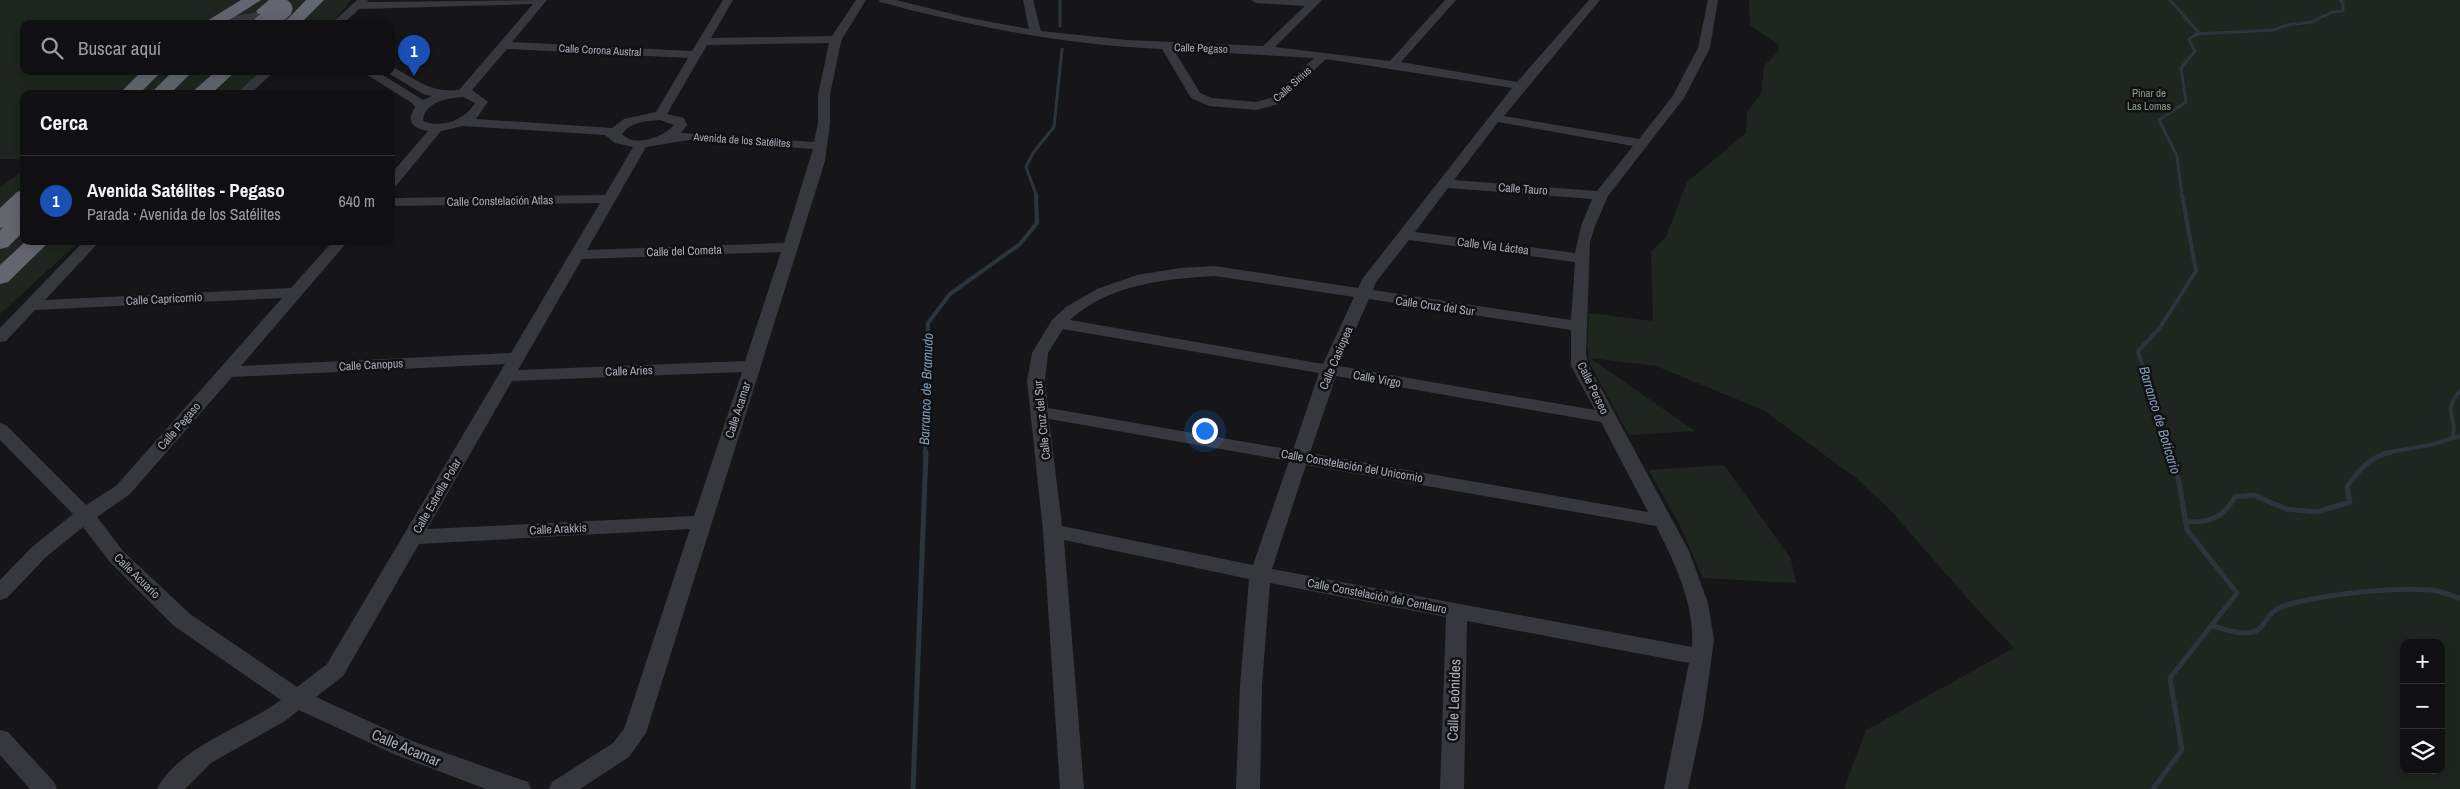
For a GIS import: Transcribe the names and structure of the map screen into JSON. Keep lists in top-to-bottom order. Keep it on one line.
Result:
{"streets":{"street":["Calle Pegaso","Calle Corona Austral","Calle Sirius","Avenida de los Satélites","Calle Tauro","Calle Constelación Atlas","Calle Vía Láctea","Calle del Cometa","Calle Capricornio","Calle Cruz del Sur","Calle Casiopea","Calle Canopus","Calle Aries","Calle Virgo","Calle Perseo","Calle Acamar","Calle Constelación del Unicornio","Calle Estrella Polar","Calle Arakkis","Calle Acuario","Calle Constelación del Centauro","Calle Leónides"]},"crossings":[["Calle Pegaso","Calle Sirius"],["Calle Pegaso","Calle Capricornio"],["Calle Pegaso","Calle Casiopea"],["Calle Pegaso","Calle Canopus"],["Calle Pegaso","Calle Acuario"],["Avenida de los Satélites","Calle Acamar"],["Avenida de los Satélites","Calle Estrella Polar"],["Calle Tauro","Calle Casiopea"],["Calle Tauro","Calle Perseo"],["Calle Constelación Atlas","Calle Estrella Polar"],["Calle Vía Láctea","Calle Casiopea"],["Calle Vía Láctea","Calle Perseo"],["Calle del Cometa","Calle Acamar"],["Calle del Cometa","Calle Estrella Polar"],["Calle Cruz del Sur","Calle Casiopea"],["Calle Cruz del Sur","Calle Virgo"],["Calle Cruz del Sur","Calle Perseo"],["Calle Cruz del Sur","Calle Constelación del Unicornio"],["Calle Cruz del Sur","Calle Constelación del Centauro"],["Calle Casiopea","Calle Virgo"],["Calle Casiopea","Calle Constelación del Unicornio"],["Calle Casiopea","Calle Constelación del Centauro"],["Calle Canopus","Calle Estrella Polar"],["Calle Aries","Calle Acamar"],["Calle Aries","Calle Estrella Polar"],["Calle Virgo","Calle Perseo"],["Calle Perseo","Calle Constelación del Unicornio"],["Calle Perseo","Calle Constelación del Centauro"],["Calle Acamar","Calle Estrella Polar"],["Calle Acamar","Calle Arakkis"],["Calle Acamar","Calle Acuario"],["Calle Estrella Polar","Calle Arakkis"],["Calle Estrella Polar","Calle Acuario"],["Calle Constelación del Centauro","Calle Leónides"]],"water":["Barranco de Bramudo","Barranco de Boticario"],"parks":["Pinar de Las Lomas"],"page":{"search":"Buscar aquí","pins":"1","heading":"Cerca","list":[{"mark":"1","name":"Avenida Satélites - Pegaso","note":"Parada · Avenida de los Satélites","value":"640 m"}],"map_buttons":["+","−"]}}
